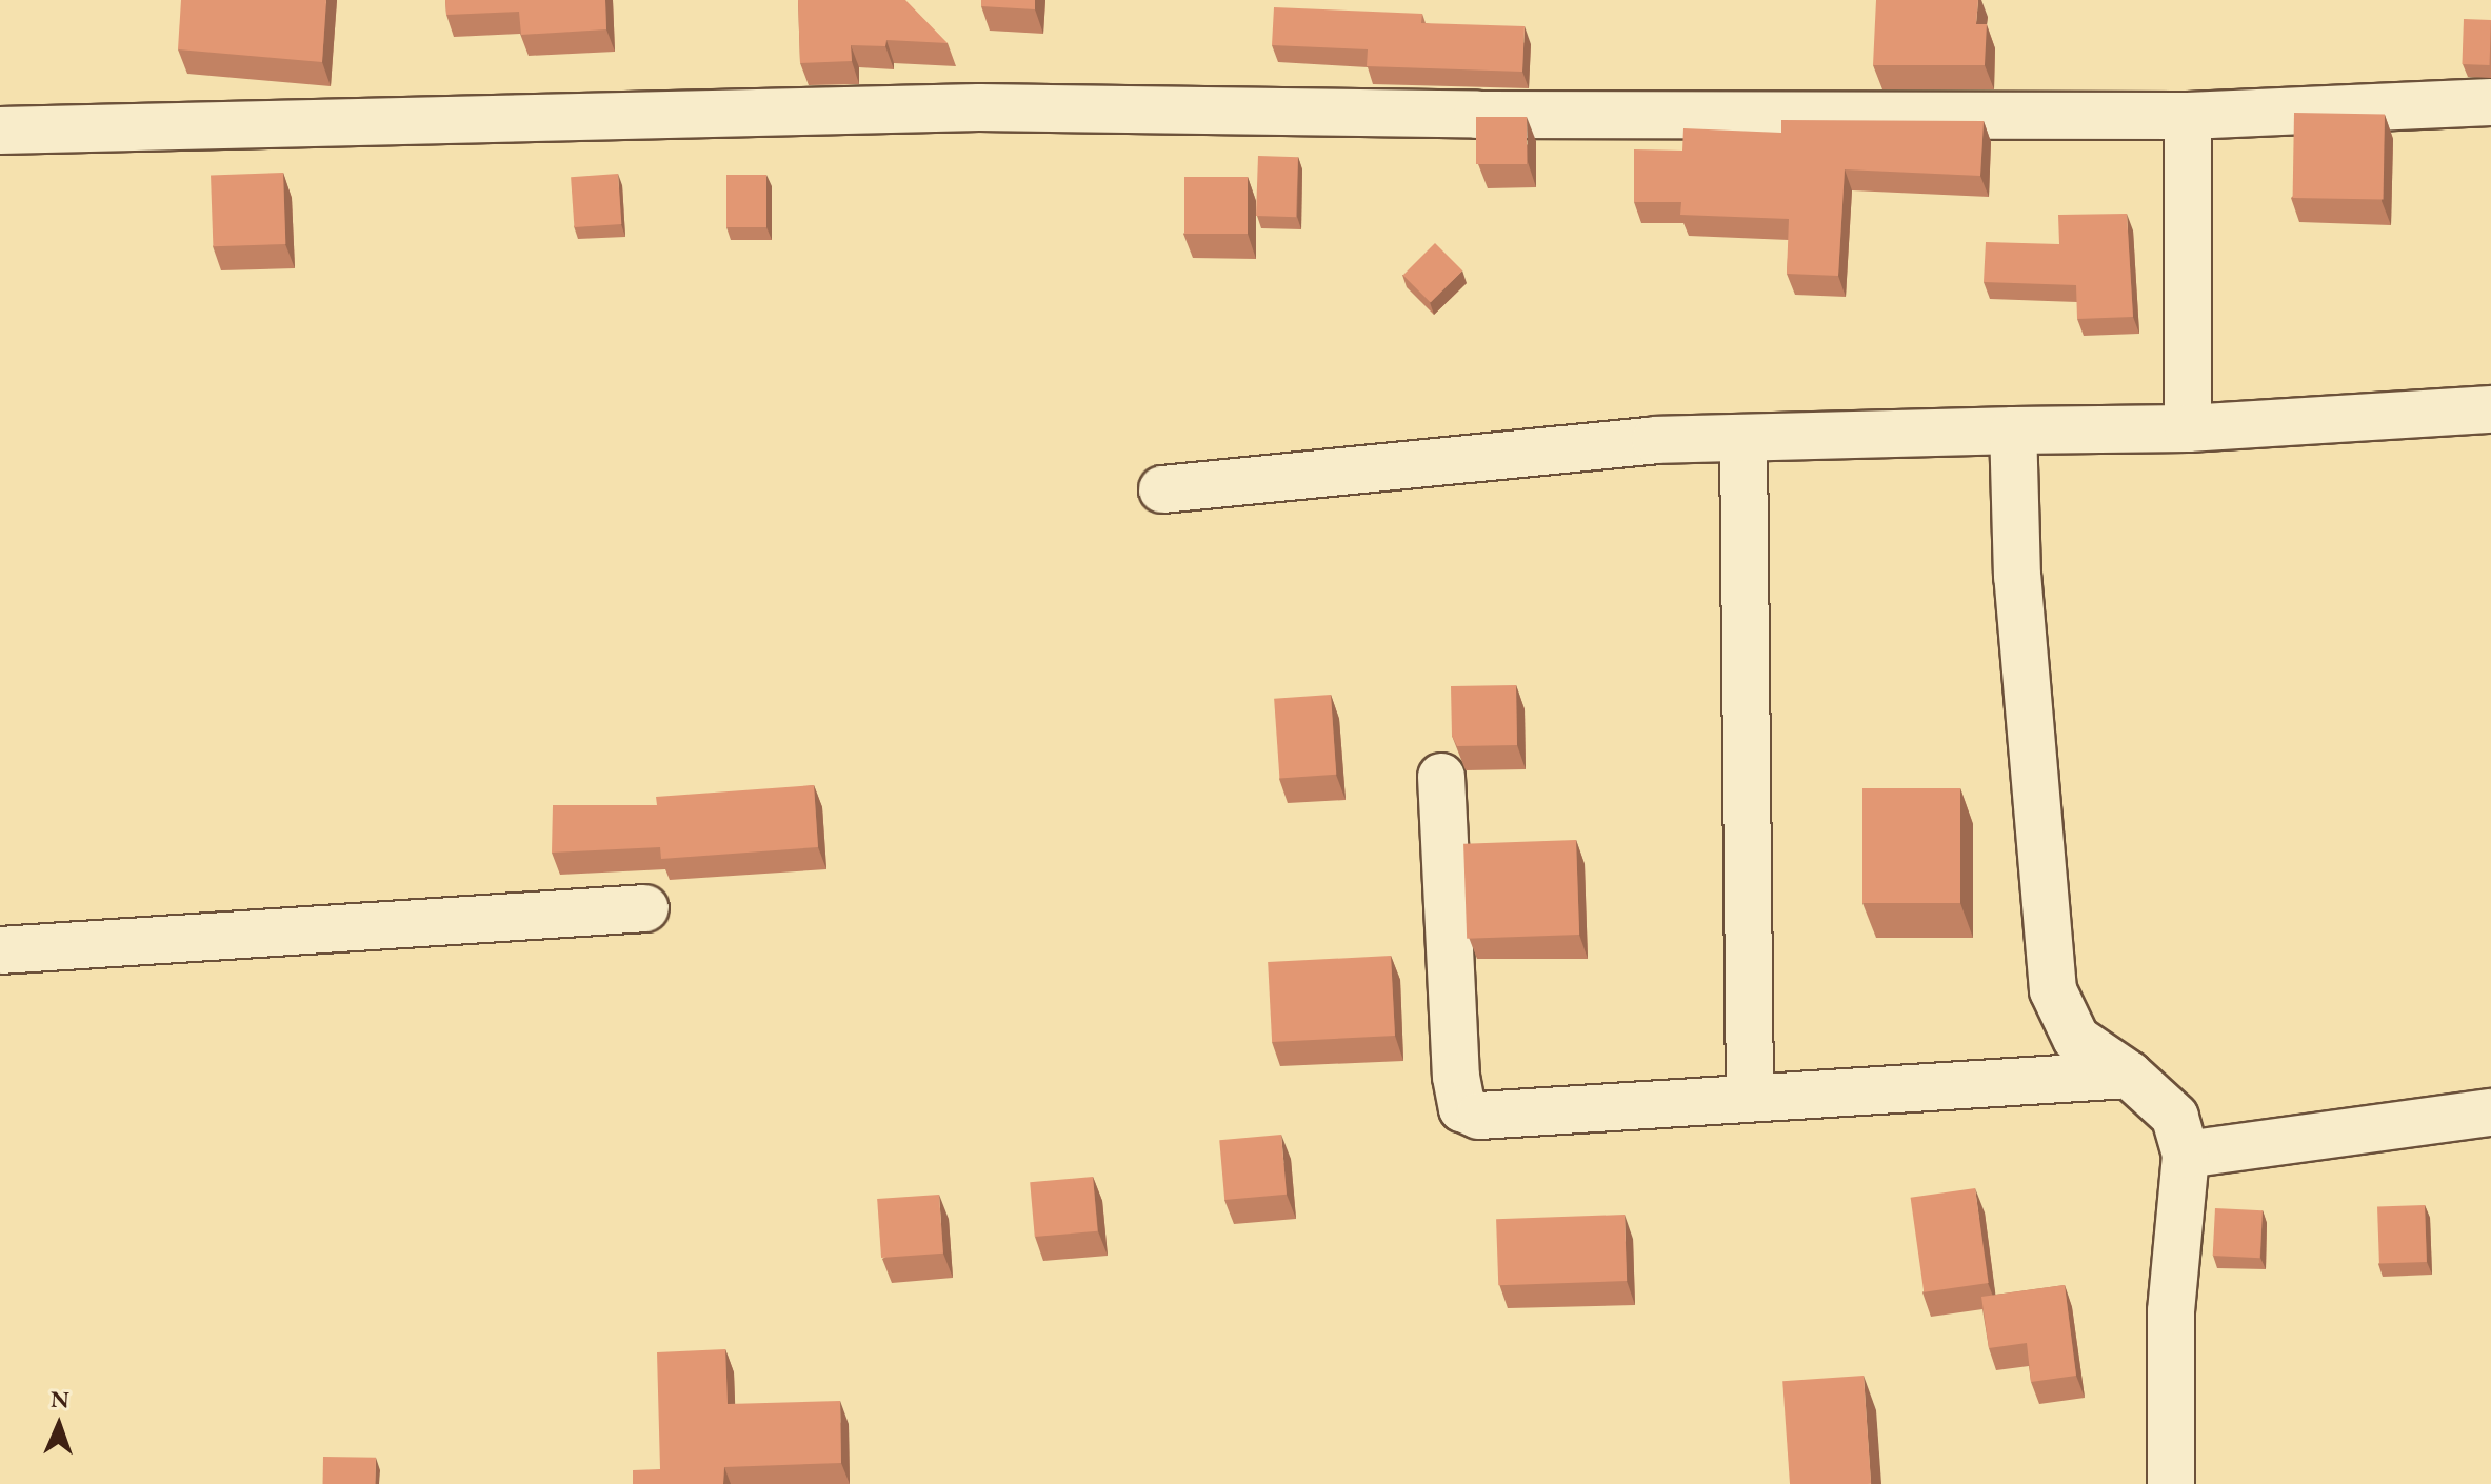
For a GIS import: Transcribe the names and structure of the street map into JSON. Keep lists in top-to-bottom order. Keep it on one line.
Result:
{"north":"top"}
